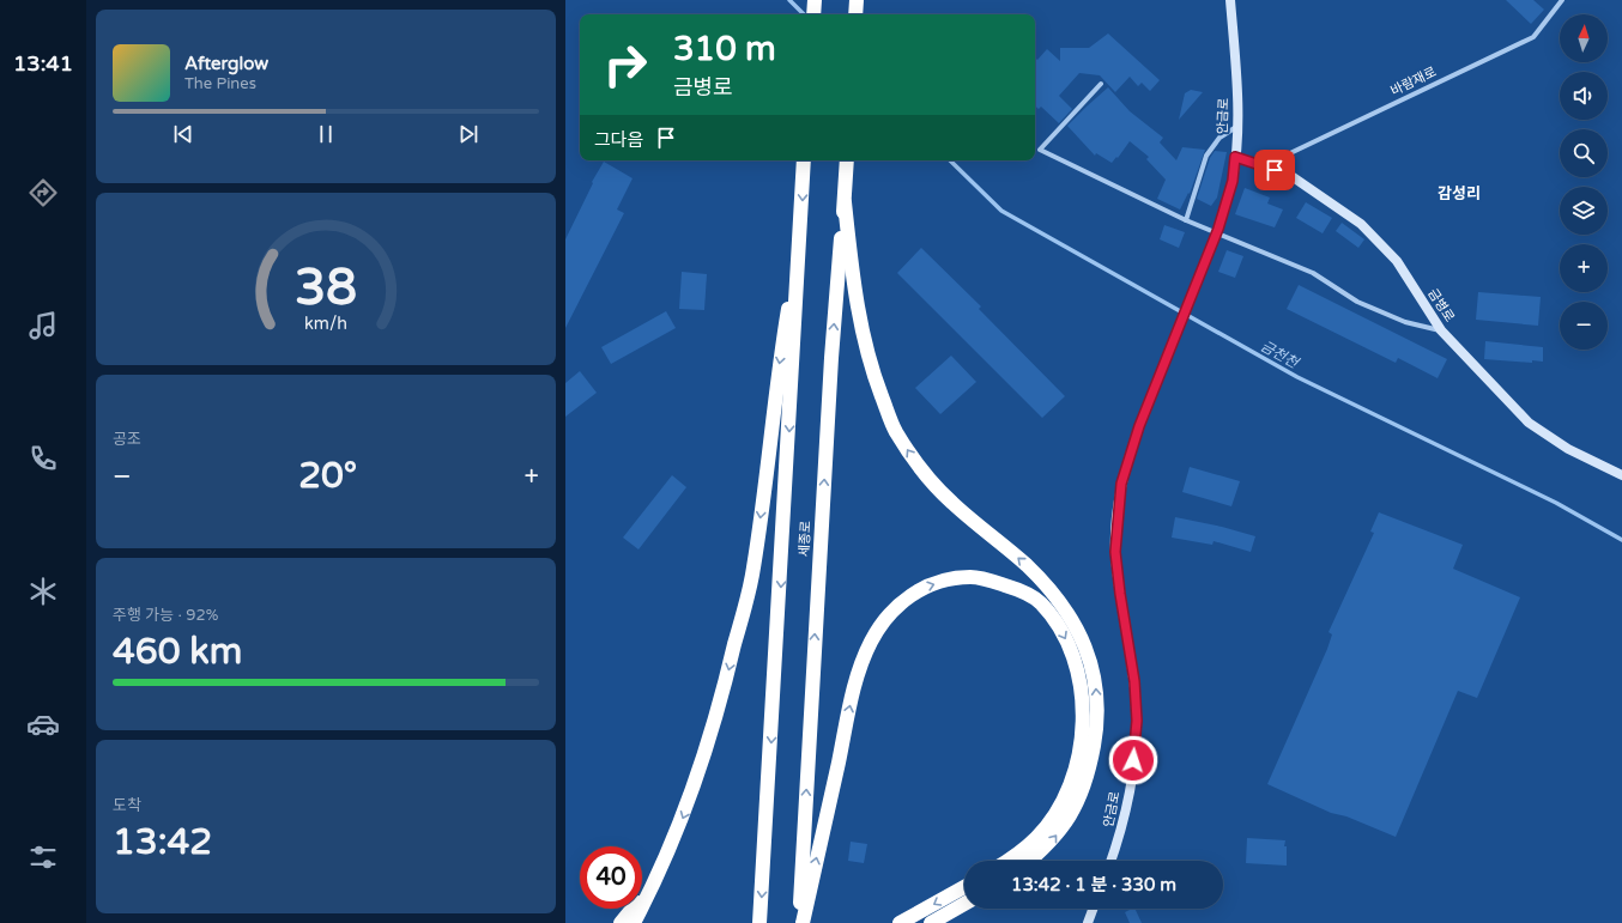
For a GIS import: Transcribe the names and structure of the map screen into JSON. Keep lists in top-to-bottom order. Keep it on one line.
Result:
{"streets":{"highway":["세종로"],"street":["바람재로","안금로","금병로"]},"crossings":[["바람재로","금병로"],["안금로","금병로"]],"districts":["감성리"],"water":["금천천"],"north":"top","page":{"tabs":"13:41","map_buttons":["+","−"],"turn":["310 m","금병로"],"song":["Afterglow","The Pines"],"then":"그다음","tile":["공조",["주행 가능 · 92%","460 km"],["도착","13:42"]],"heat":["−","20°","+"],"limit":"40","trip":"13:42 · 1 분 · 330 m","gauge":["38","km/h"]}}
